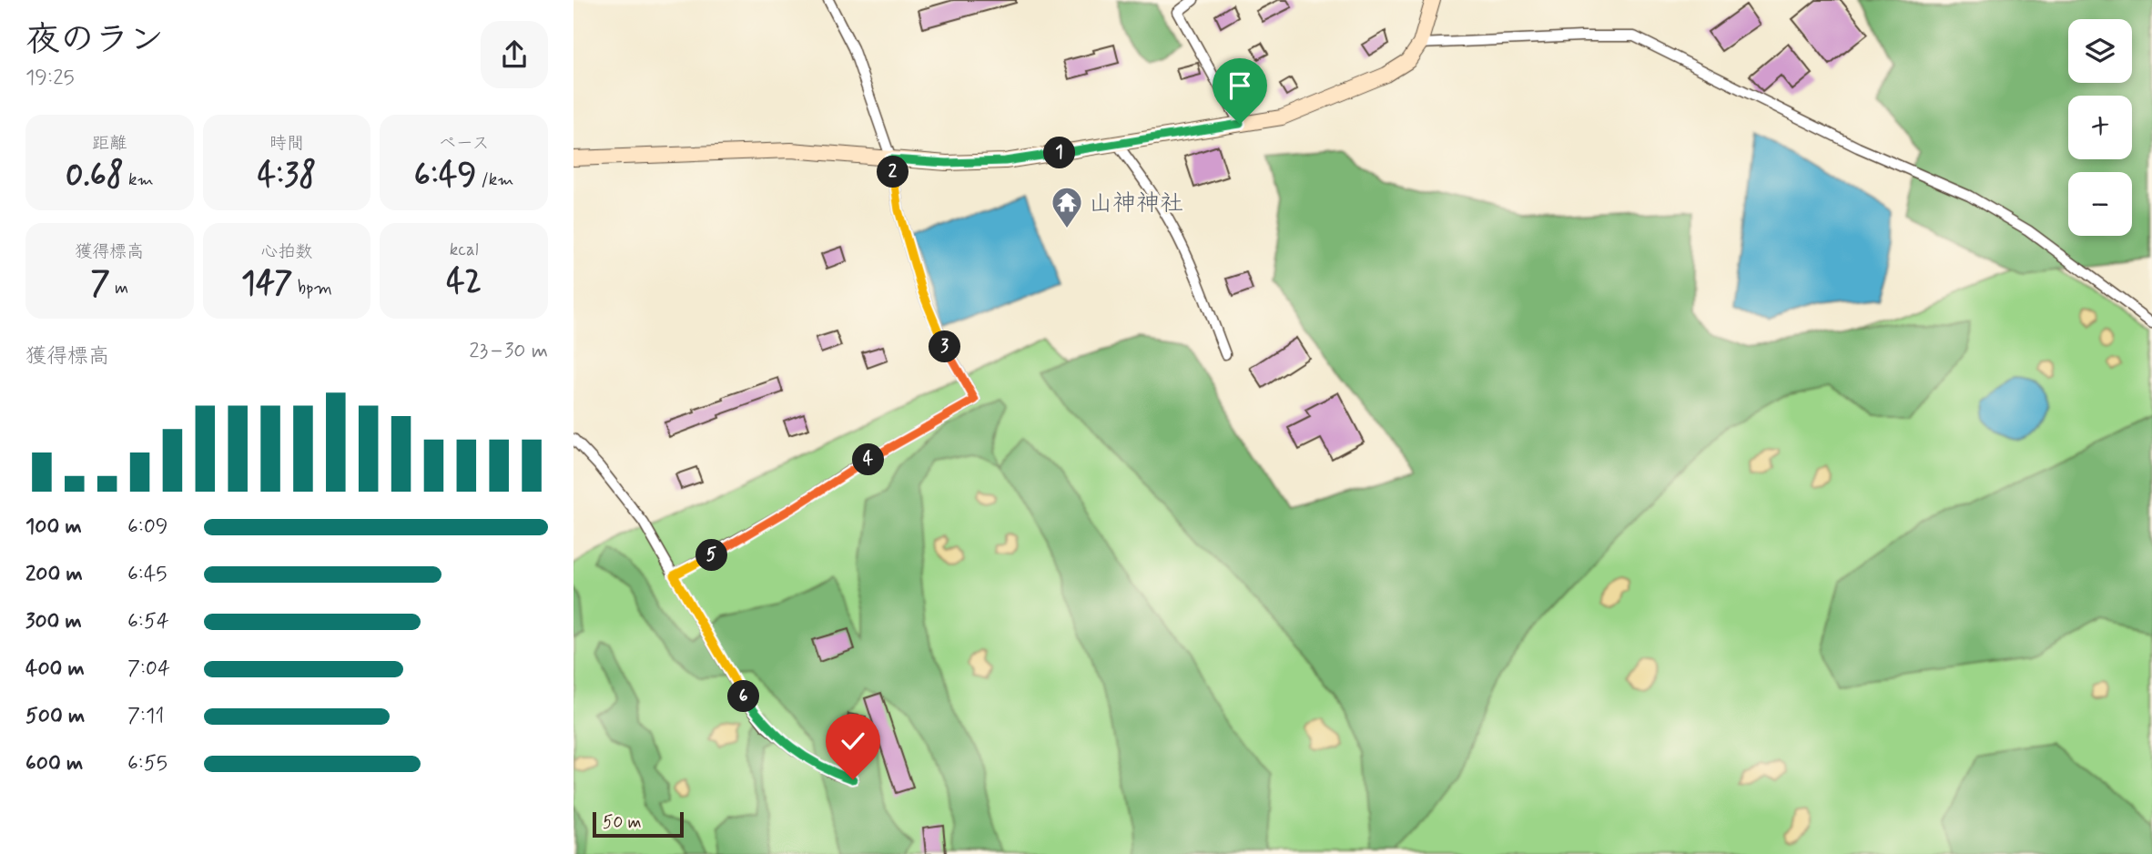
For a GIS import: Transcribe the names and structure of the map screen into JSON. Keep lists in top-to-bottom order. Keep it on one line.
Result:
{"places":{"temple":["山神神社"]},"scale_bar":"50 m","page":{"heading":["夜のラン","19:25"],"map_buttons":["+","−"],"stats":[["距離","0.68 km"],["時間","4:38"],["ペース","6:49 /km"],["獲得標高","7 m"],["心拍数","147 bpm"],["kcal","42"]],"pins":["1","2","3","4","5","6"],"chart":["獲得標高","23–30 m"],"list":[{"name":"100 m","note":"6:09"},{"name":"200 m","note":"6:45"},{"name":"300 m","note":"6:54"},{"name":"400 m","note":"7:04"},{"name":"500 m","note":"7:11"},{"name":"600 m","note":"6:55"}],"scale":"50 m"}}
